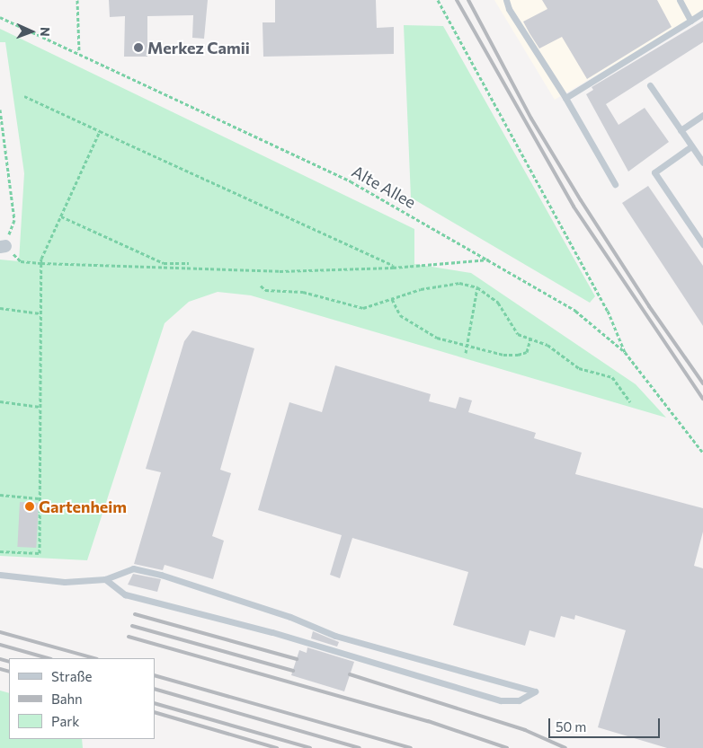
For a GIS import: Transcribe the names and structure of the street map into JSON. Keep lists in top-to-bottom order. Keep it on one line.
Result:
{"streets":{"path":["Alte Allee"]},"places":["Merkez Camii","Gartenheim"],"legend":["Straße","Bahn","Park"],"scale_bar":"50 m","north":"right"}
